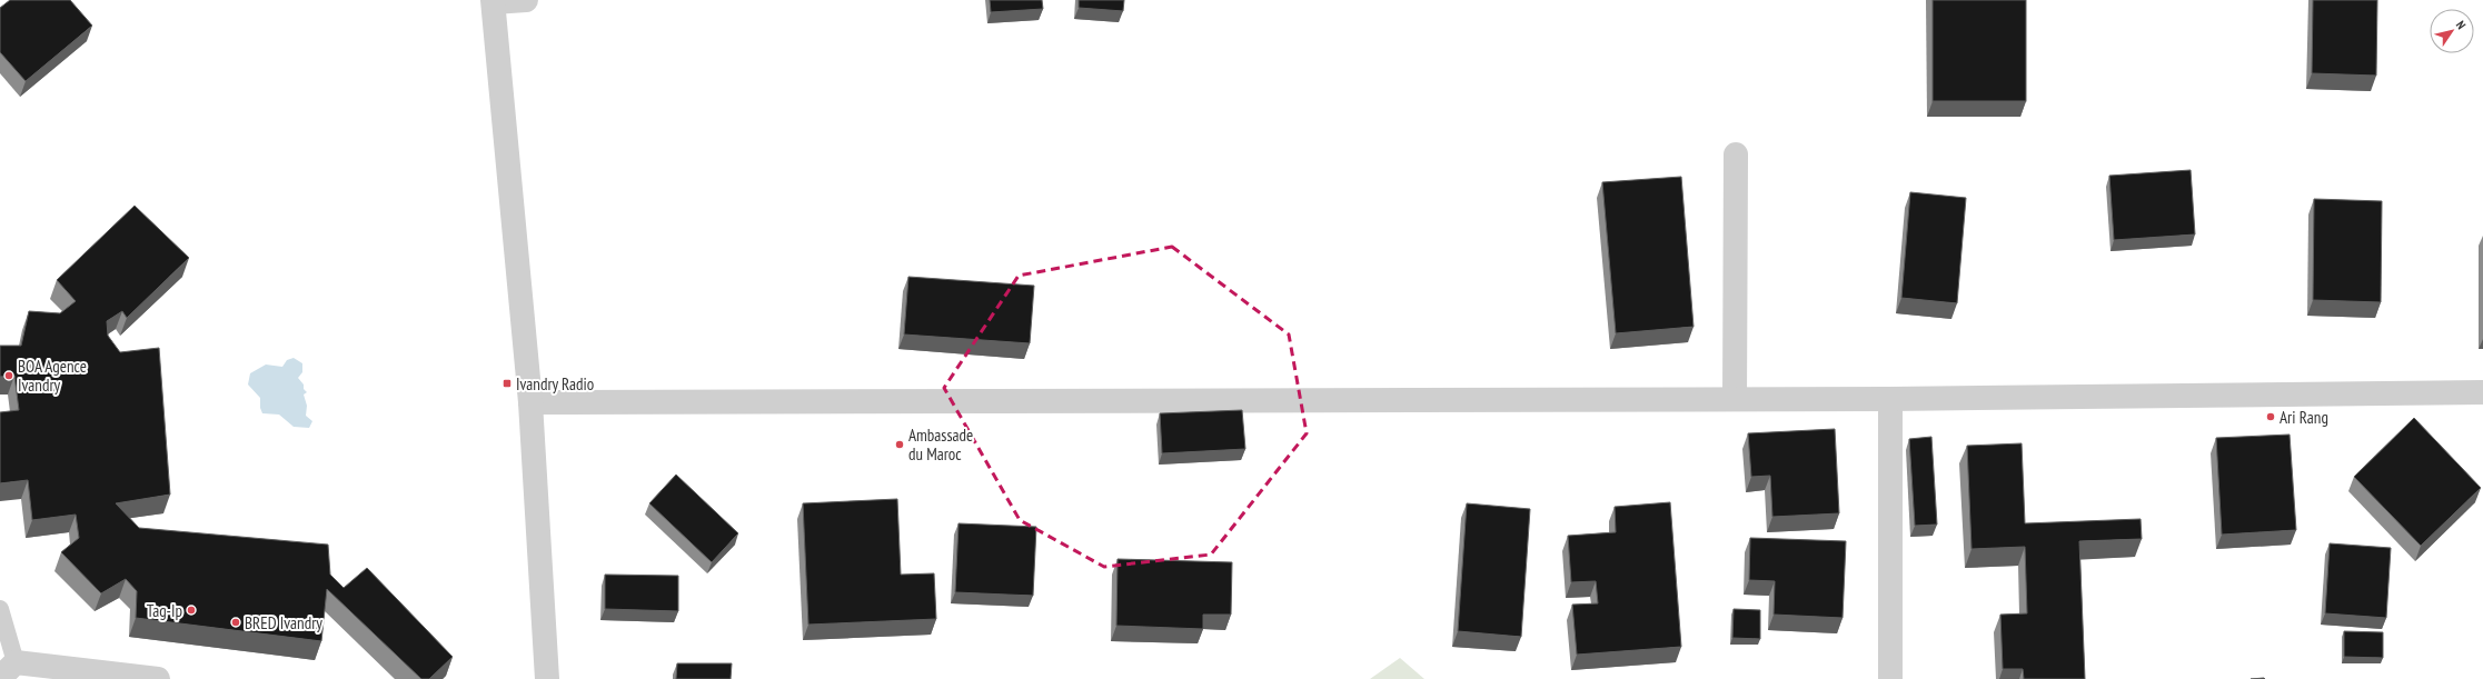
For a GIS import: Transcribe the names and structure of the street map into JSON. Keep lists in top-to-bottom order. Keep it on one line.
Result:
{"places":{"other":["BOA Agence Ivandry","Ari Rang","Ambassade du Maroc","Tag-Ip","BRED Ivandry"],"transit":["Ivandry Radio"]},"north":"top right"}
